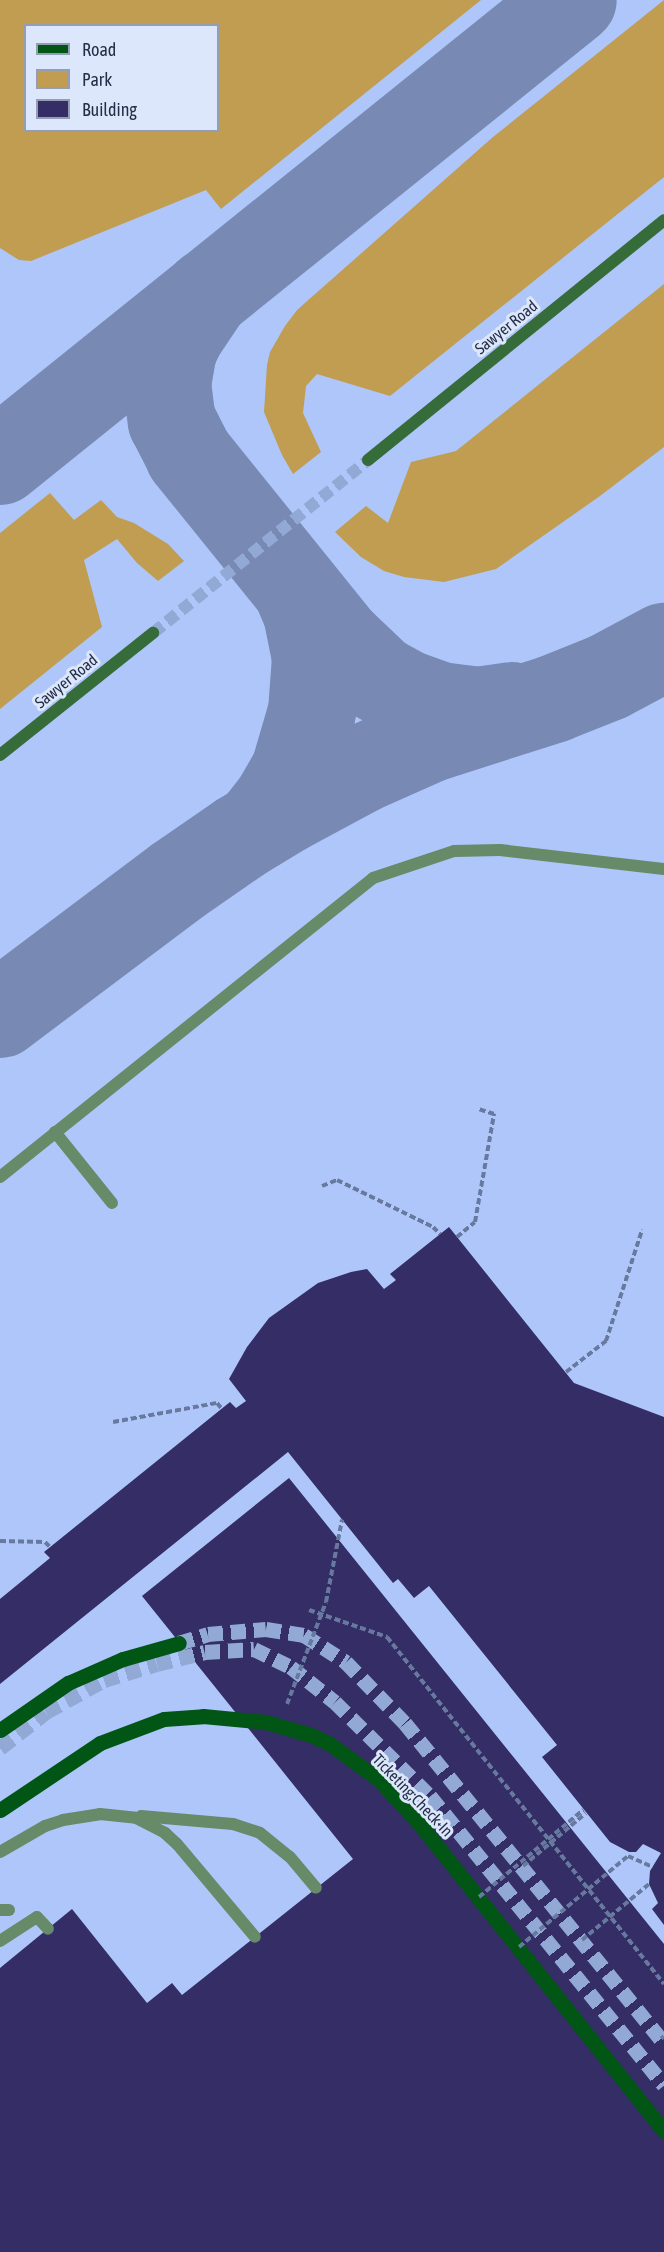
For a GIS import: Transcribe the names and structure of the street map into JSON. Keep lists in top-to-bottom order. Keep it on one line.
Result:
{"streets":{"main road":["Ticketing;Check-In"],"street":["Sawyer Road"]},"legend":["Road","Park","Building"]}
